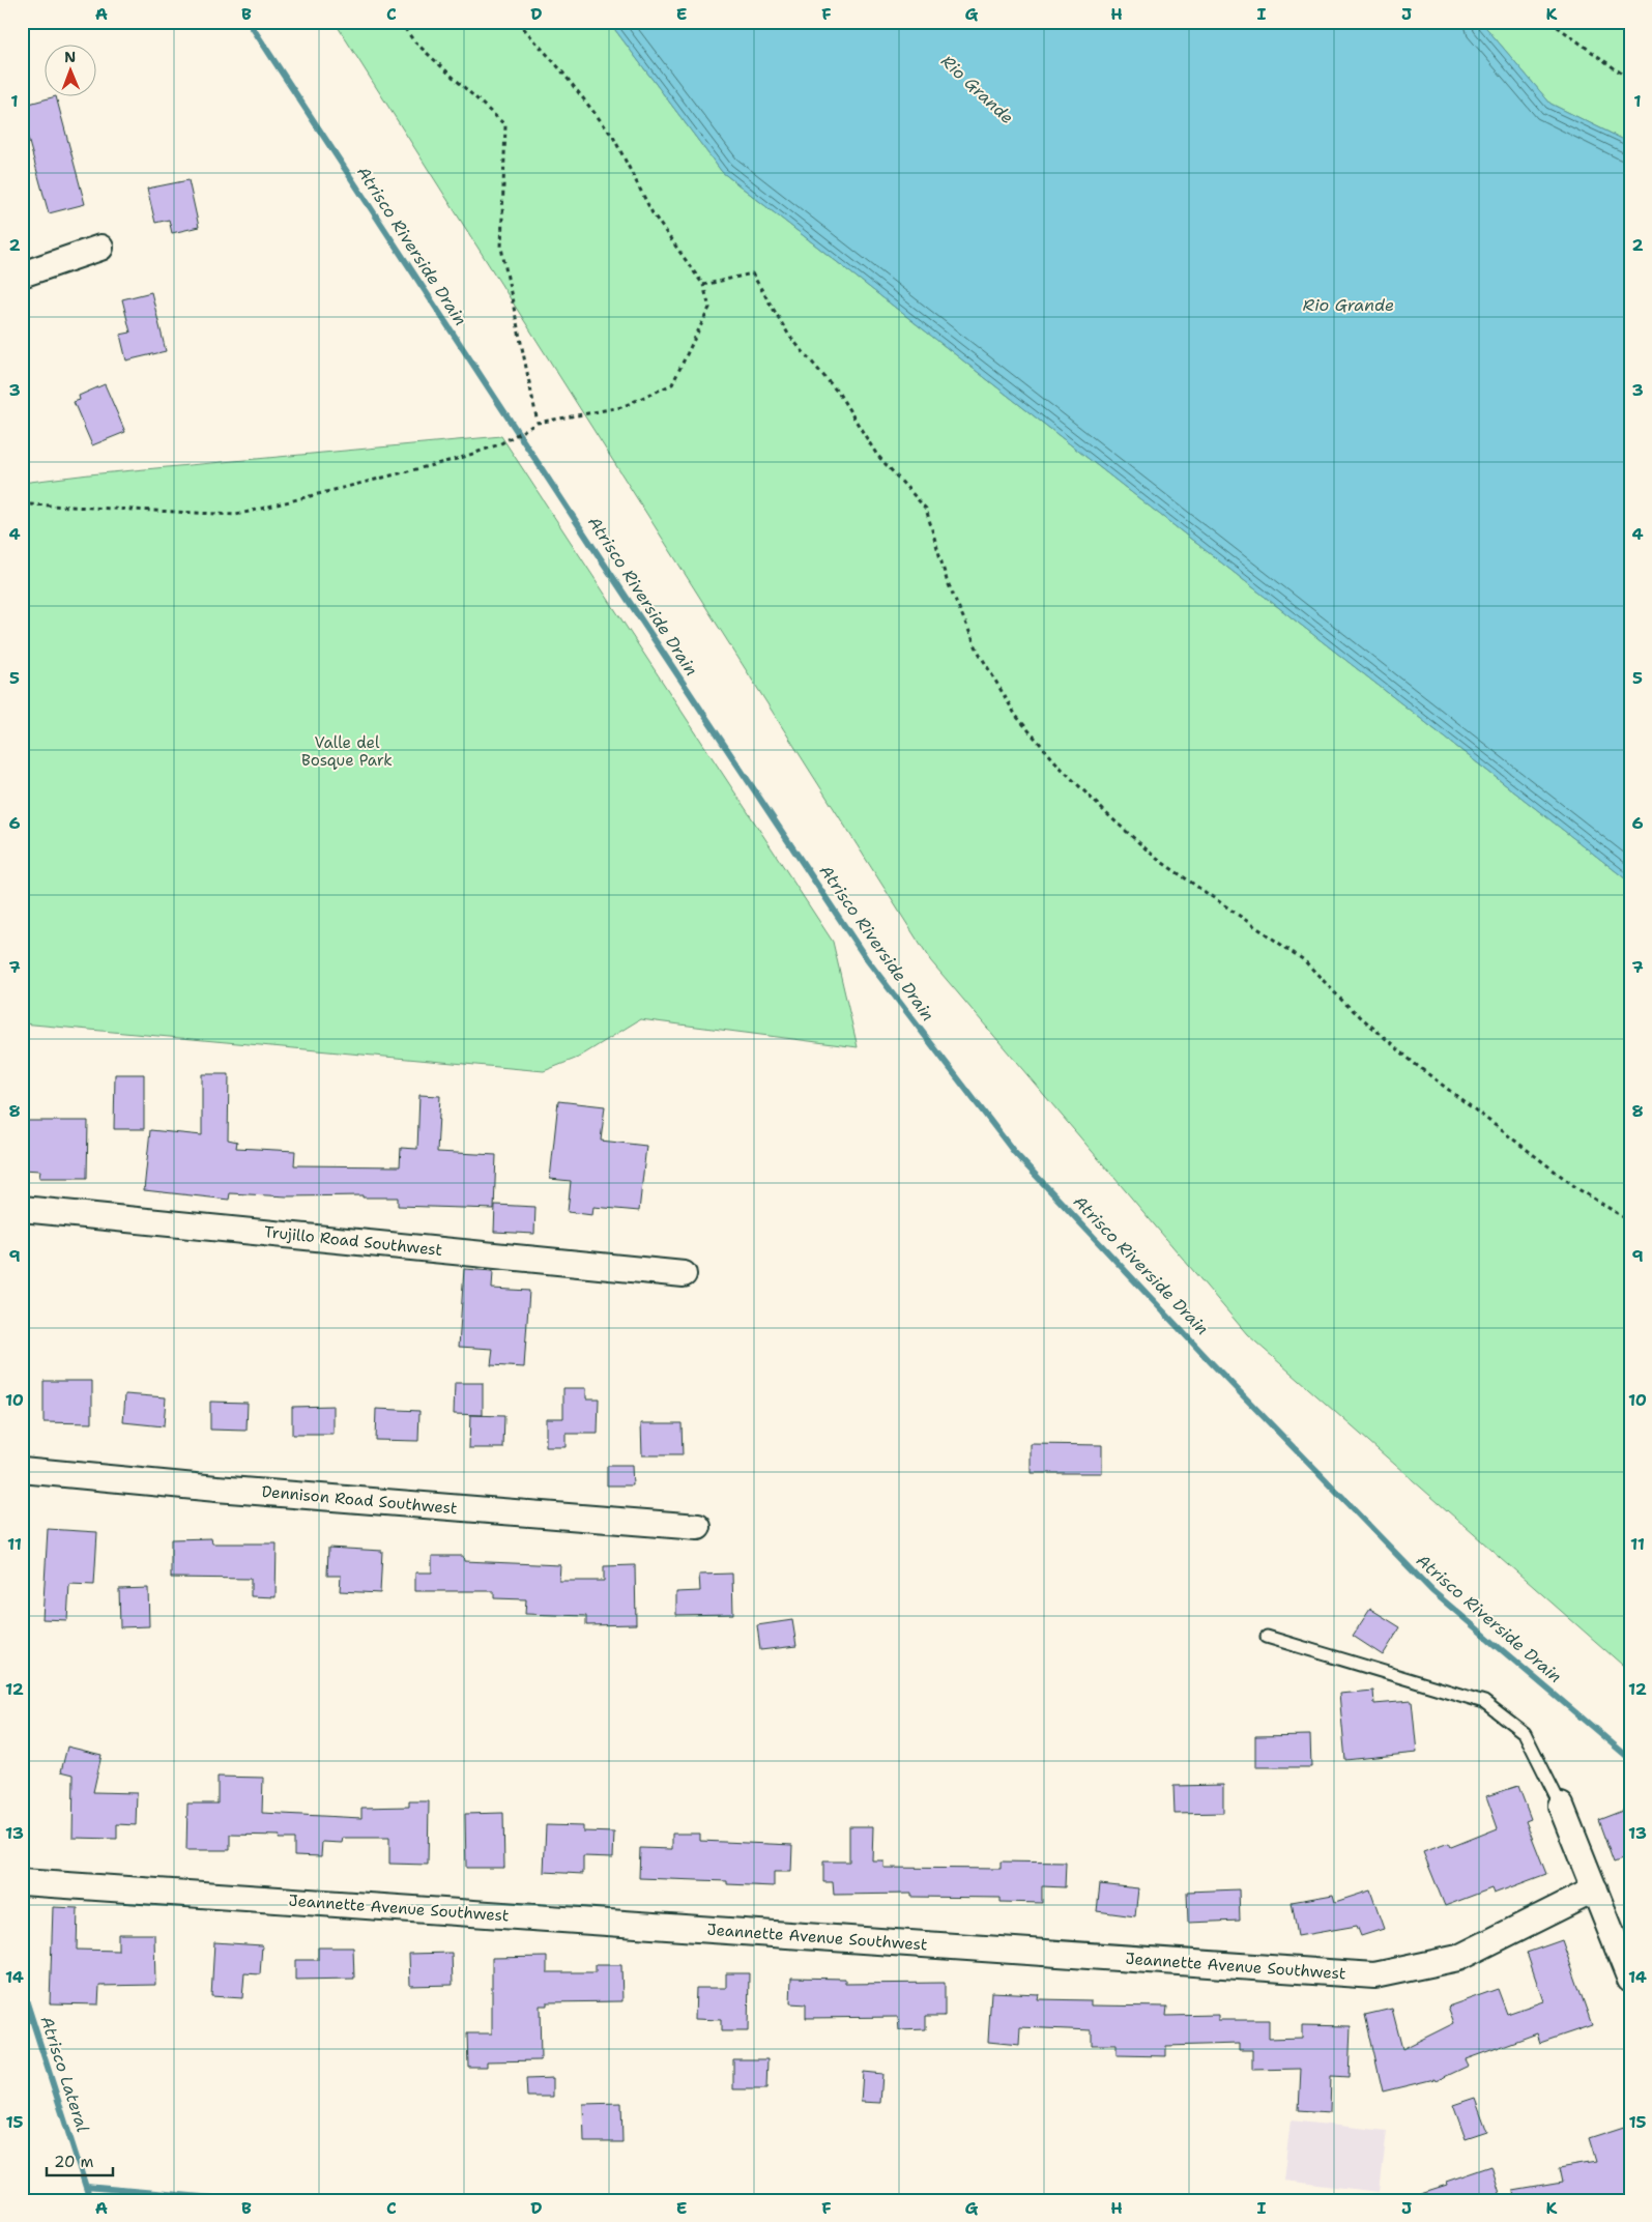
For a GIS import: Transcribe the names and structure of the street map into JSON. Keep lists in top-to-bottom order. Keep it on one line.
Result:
{"streets":{"street":["Trujillo Road Southwest","Dennison Road Southwest","Jeannette Avenue Southwest"]},"water":["Rio Grande","Atrisco Riverside Drain","Atrisco Lateral"],"parks":["Valle del Bosque Park"],"scale_bar":"20 m","north":"top","grid":{"columns":["A","B","C","D","E","F","G","H","I","J","K"],"rows":["1","2","3","4","5","6","7","8","9","10","11","12","13","14","15"]}}
